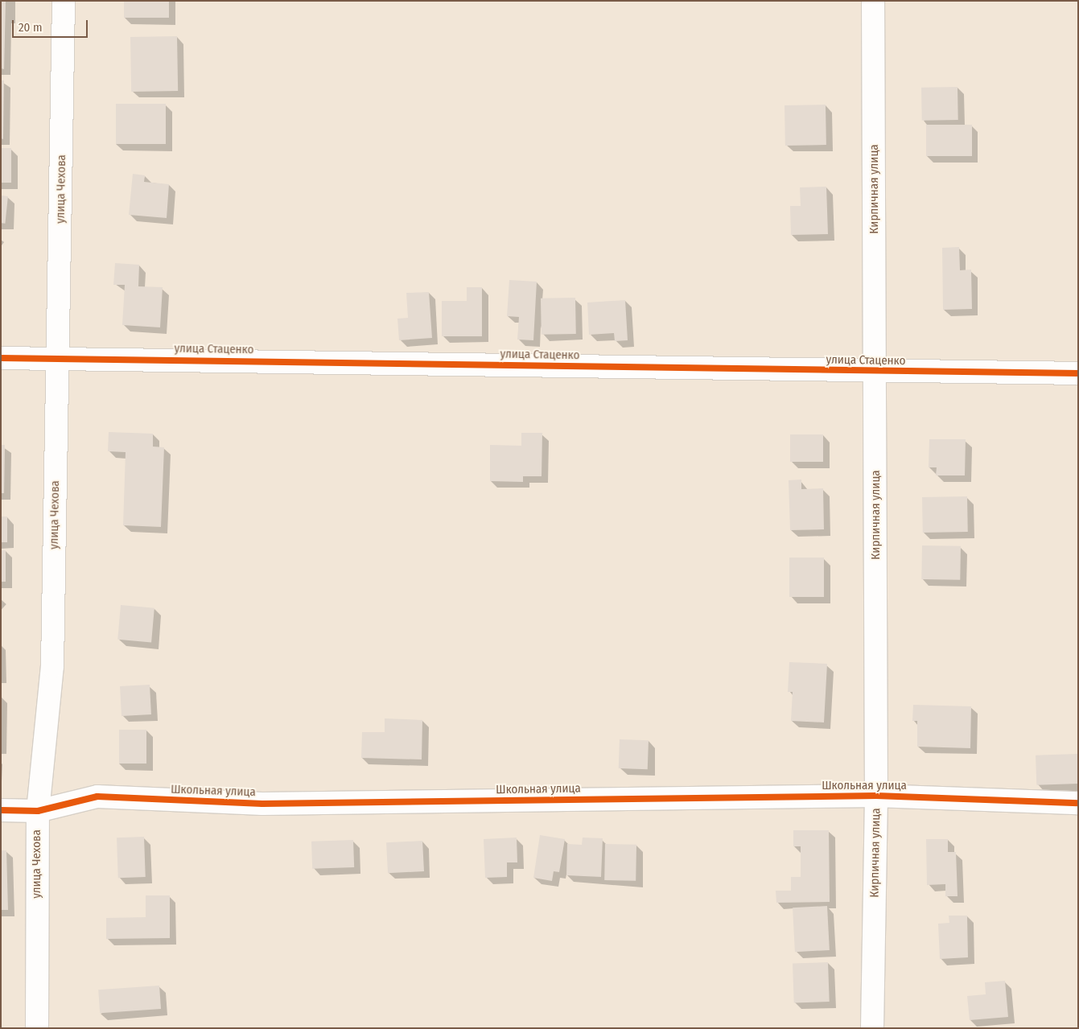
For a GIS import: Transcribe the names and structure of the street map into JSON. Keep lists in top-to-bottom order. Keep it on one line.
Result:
{"streets":{"street":["улица Чехова","Кирпичная улица","улица Стаценко","Школьная улица"]},"crossings":[["улица Чехова","улица Стаценко"],["улица Чехова","Школьная улица"],["Кирпичная улица","улица Стаценко"],["Кирпичная улица","Школьная улица"]],"scale_bar":"20 m"}
